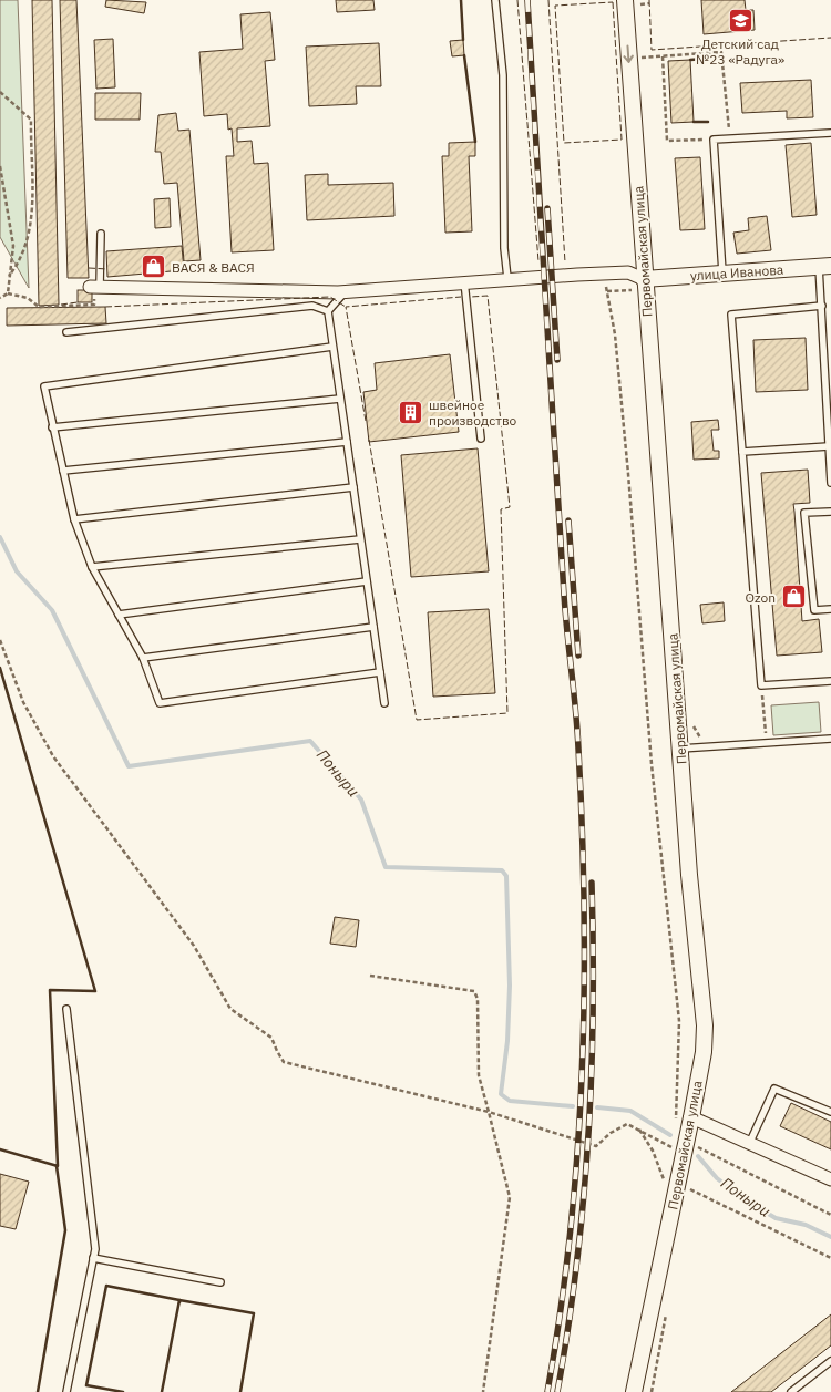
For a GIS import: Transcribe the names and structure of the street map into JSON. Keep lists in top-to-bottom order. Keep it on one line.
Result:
{"streets":{"street":["Первомайская улица","улица Иванова"]},"crossings":[["Первомайская улица","улица Иванова"]],"water":["Поныри"],"places":{"school or university":["Детский сад №23 «Радуга»"],"shop":["ВАСЯ & ВАСЯ","Ozon"],"building":["швейное производство"]}}
